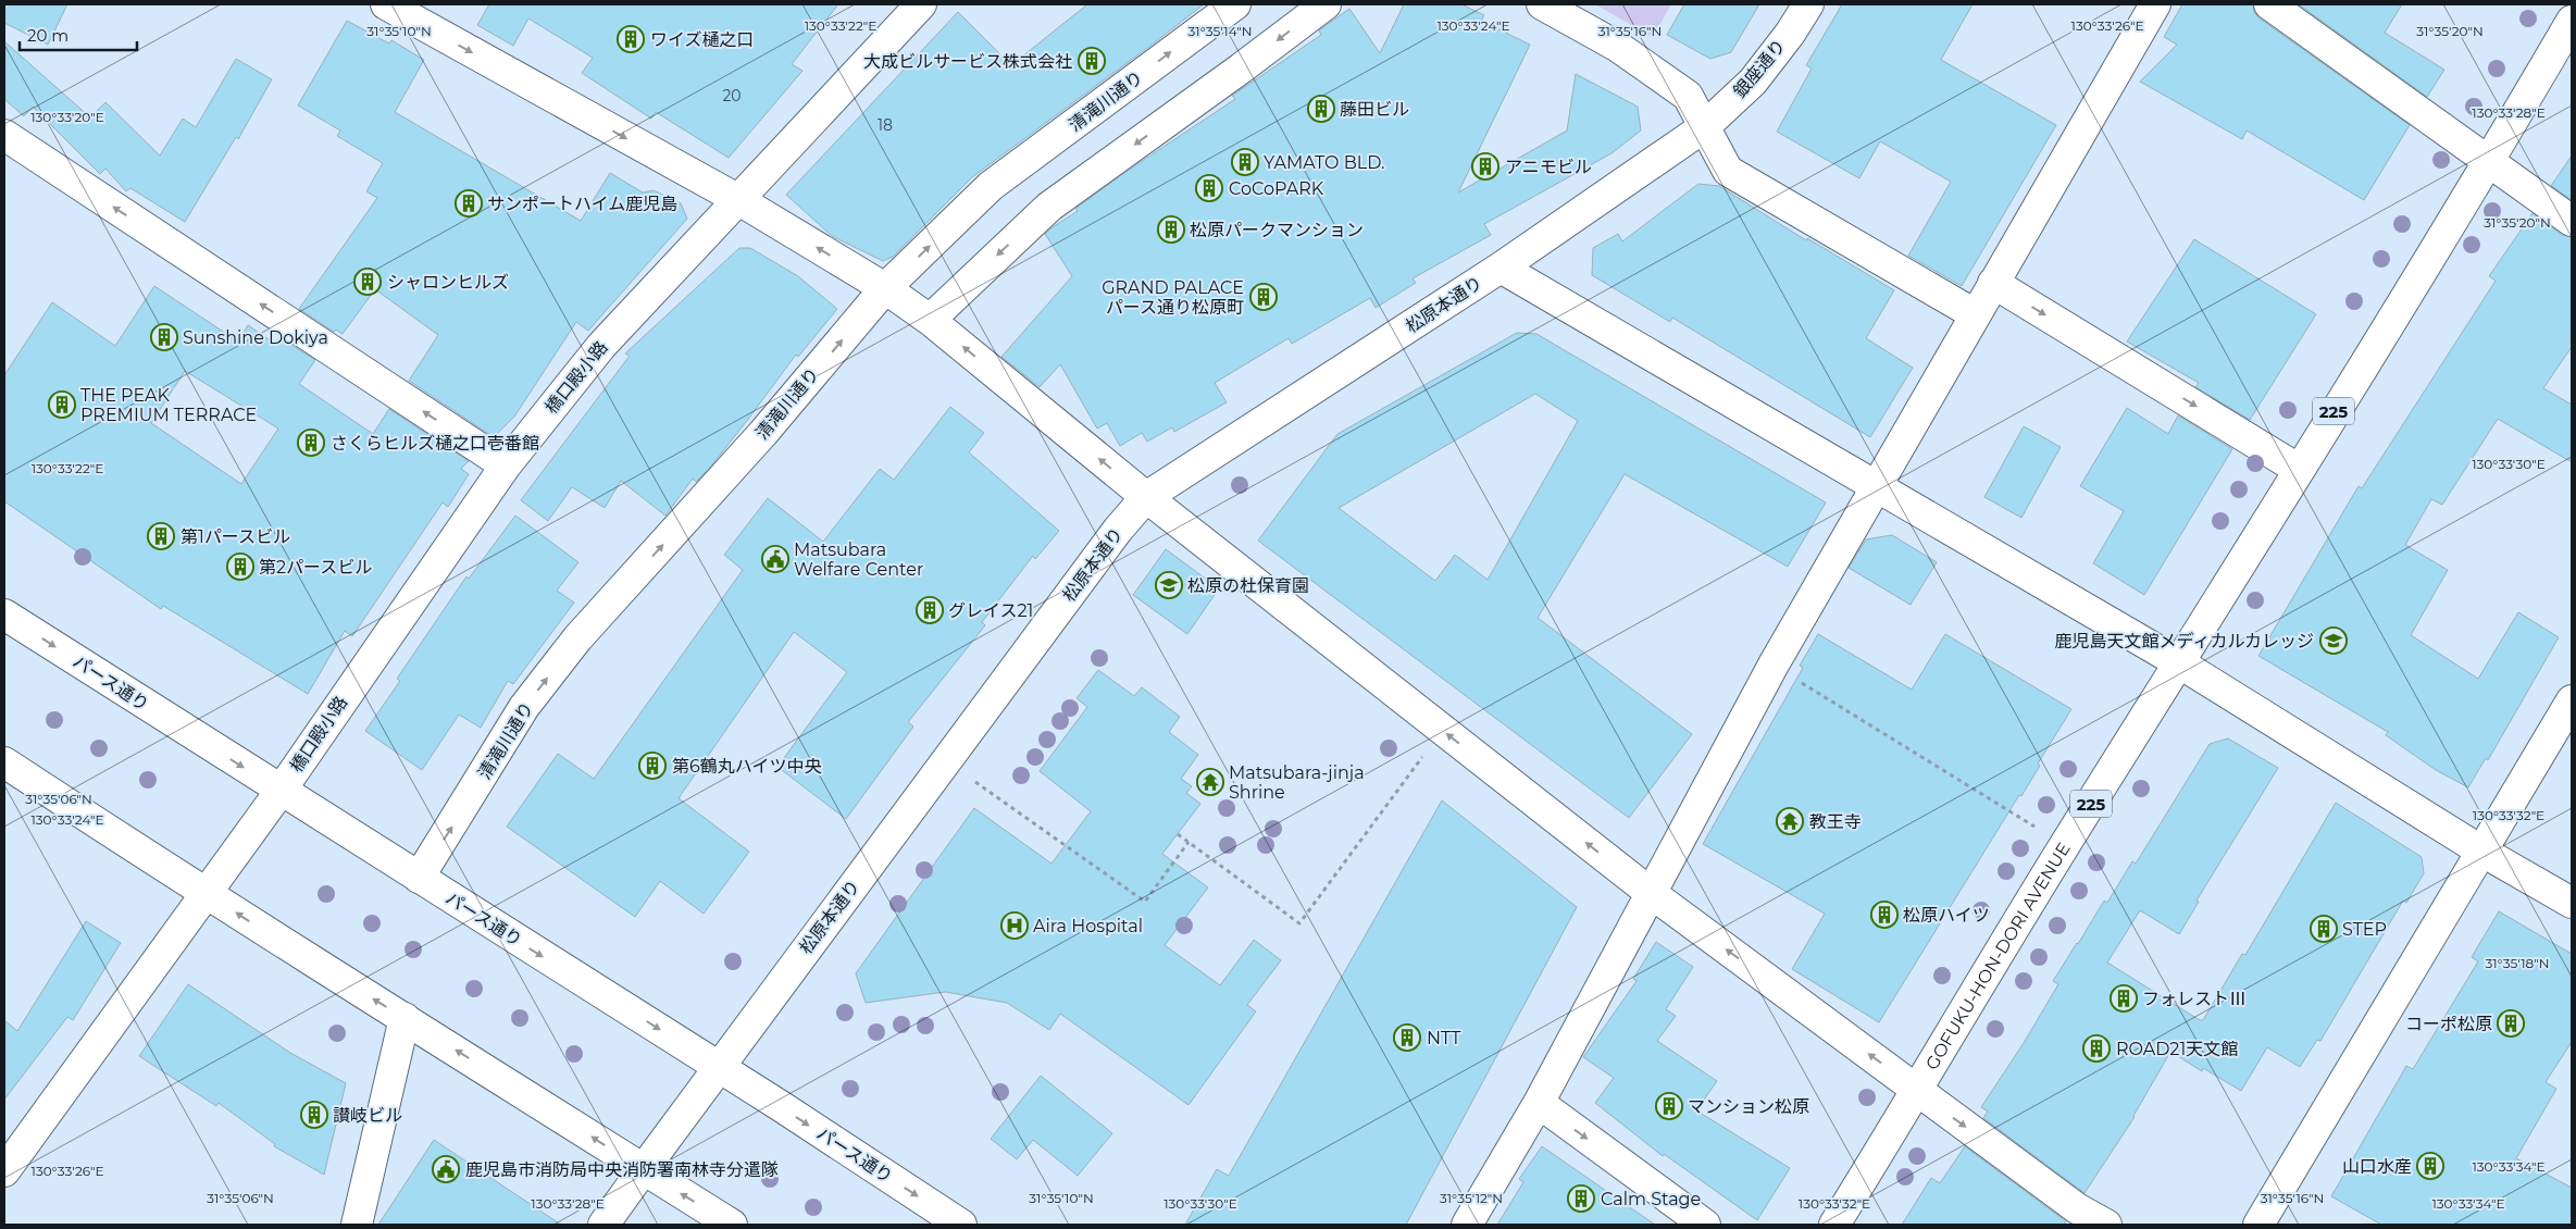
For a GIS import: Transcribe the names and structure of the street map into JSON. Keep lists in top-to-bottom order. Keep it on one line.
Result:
{"streets":{"main road":["銀座通り","清滝川通り","松原本通り","橋口殿小路","225","パース通り","GOFUKU-HON-DORI AVENUE"]},"crossings":[["銀座通り","松原本通り"],["清滝川通り","パース通り"],["松原本通り","パース通り"],["橋口殿小路","パース通り"]],"places":{"building":["ワイズ樋之口","大成ビルサービス株式会社","藤田ビル","YAMATO BLD.","アニモビル","CoCoPARK","サンポートハイム鹿児島","松原パークマンション","シャロンヒルズ","GRAND PALACE パース通り松原町","Sunshine Dokiya","THE PEAK PREMIUM TERRACE","さくらヒルズ樋之口壱番館","第1パースビル","第2パースビル","グレイス21","第6鶴丸ハイツ中央","松原ハイツ","STEP","フォレストⅢ","コーポ松原","NTT","ROAD21天文館","マンション松原","讃岐ビル","山口水産","Calm Stage"],"public building":["Matsubara Welfare Center","鹿児島市消防局中央消防署南林寺分遣隊"],"school or university":["松原の杜保育園","鹿児島天文館メディカルカレッジ"],"temple":["Matsubara-jinja Shrine","教王寺"],"hospital":["Aira Hospital"]},"house_numbers":["20","18"],"scale_bar":"20 m","coordinates":["130°33'22\"E","130°33'24\"E","130°33'26\"E","31°35'16\"N","31°35'10\"N","31°35'14\"N","31°35'20\"N","130°33'28\"E","130°33'20\"E","130°33'30\"E","31°35'06\"N","130°33'32\"E","31°35'18\"N","130°33'34\"E","31°35'12\"N"]}
